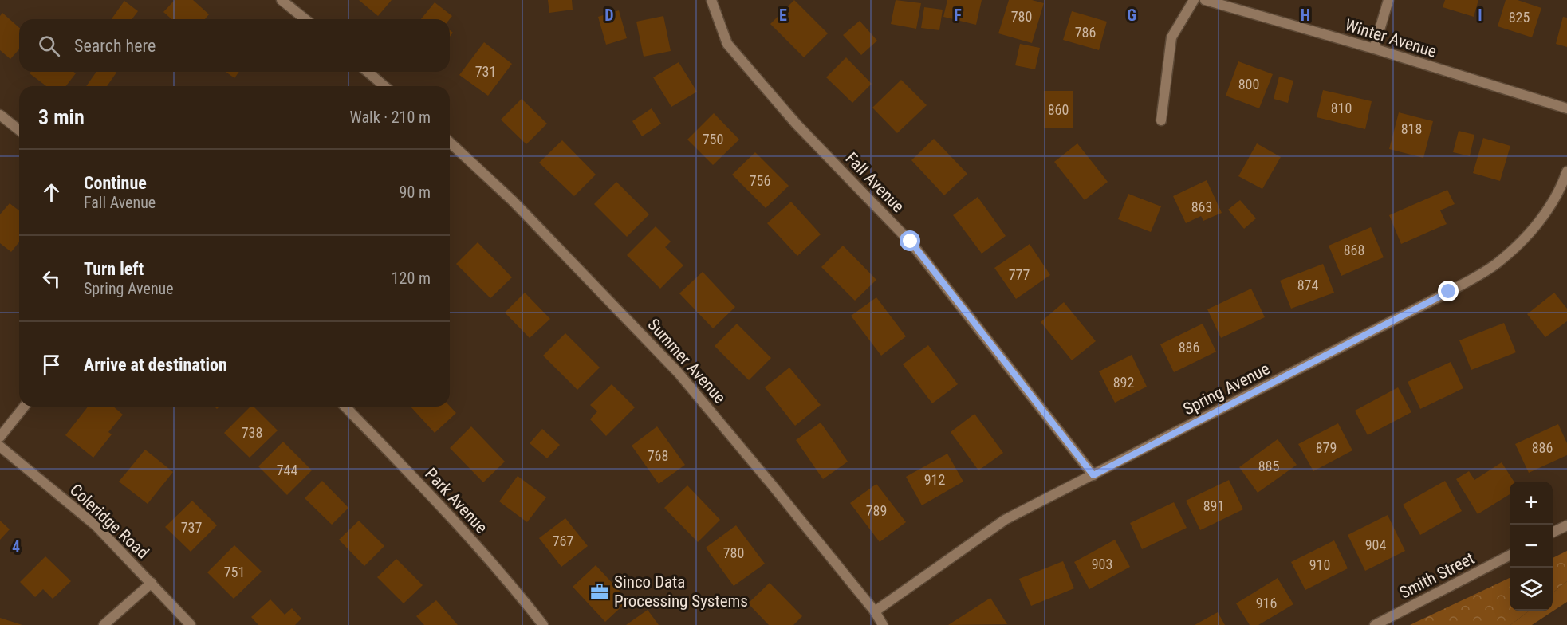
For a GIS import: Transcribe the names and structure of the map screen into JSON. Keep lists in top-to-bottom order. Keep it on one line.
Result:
{"streets":{"street":["Winter Avenue","Fall Avenue","Summer Avenue","Spring Avenue","Park Avenue","Coleridge Road","Smith Street"]},"crossings":[["Fall Avenue","Spring Avenue"],["Summer Avenue","Spring Avenue"]],"places":{"office":["Sinco Data Processing Systems"]},"house_numbers":["780","825","786","731","800","810","860","818","750","756","863","868","777","874","886","892","738","879","886","768","885","744","912","891","789","737","767","904","780","903","910","751","916"],"page":{"search":"Search here","heading":["3 min","Walk · 210 m"],"list":[["Continue","Fall Avenue","90 m"],["Turn left","Spring Avenue","120 m"],"Arrive at destination"],"map_buttons":["+","−"]},"grid":{"columns":["D","E","F","G","H","I"],"rows":["4"]}}
